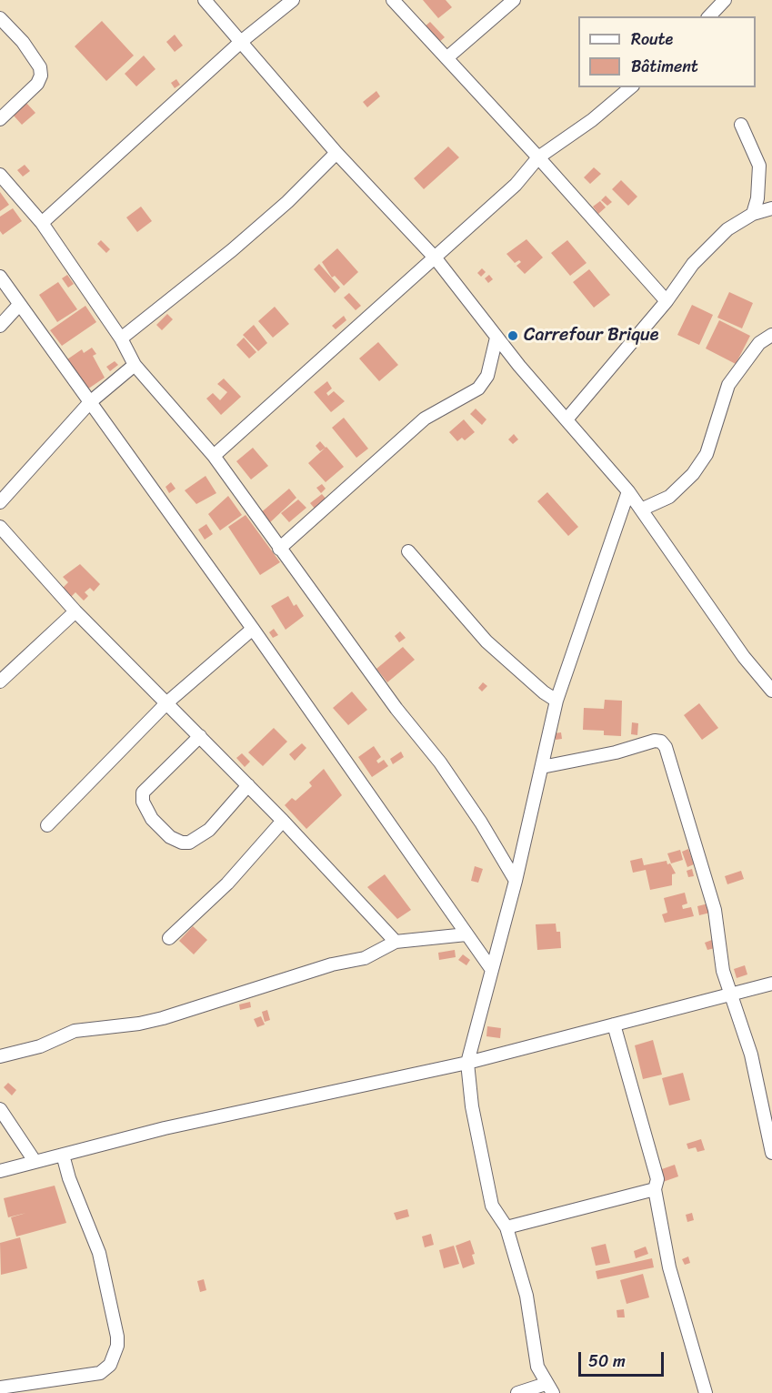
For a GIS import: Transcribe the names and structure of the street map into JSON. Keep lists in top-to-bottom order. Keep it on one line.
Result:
{"places":["Carrefour Brique"],"legend":["Route","Bâtiment"],"scale_bar":"50 m"}
